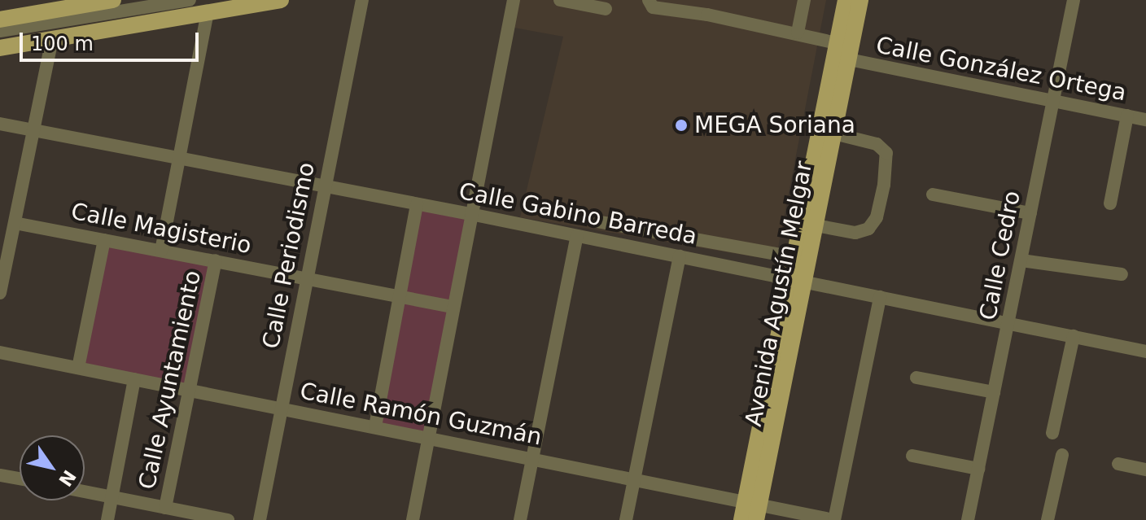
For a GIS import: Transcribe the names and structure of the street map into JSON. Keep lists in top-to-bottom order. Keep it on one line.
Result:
{"streets":{"main road":["Avenida Agustín Melgar"],"street":["Calle González Ortega","Calle Gabino Barreda","Calle Magisterio","Calle Periodismo","Calle Cedro","Calle Ayuntamiento","Calle Ramón Guzmán"]},"crossings":[["Calle González Ortega","Calle Cedro"],["Calle González Ortega","Avenida Agustín Melgar"],["Calle Gabino Barreda","Calle Periodismo"],["Calle Gabino Barreda","Calle Cedro"],["Calle Gabino Barreda","Avenida Agustín Melgar"],["Calle Magisterio","Calle Periodismo"],["Calle Magisterio","Calle Ayuntamiento"],["Calle Periodismo","Calle Ramón Guzmán"],["Avenida Agustín Melgar","Calle Ramón Guzmán"],["Calle Ayuntamiento","Calle Ramón Guzmán"]],"places":["MEGA Soriana"],"scale_bar":"100 m","north":"bottom right"}
